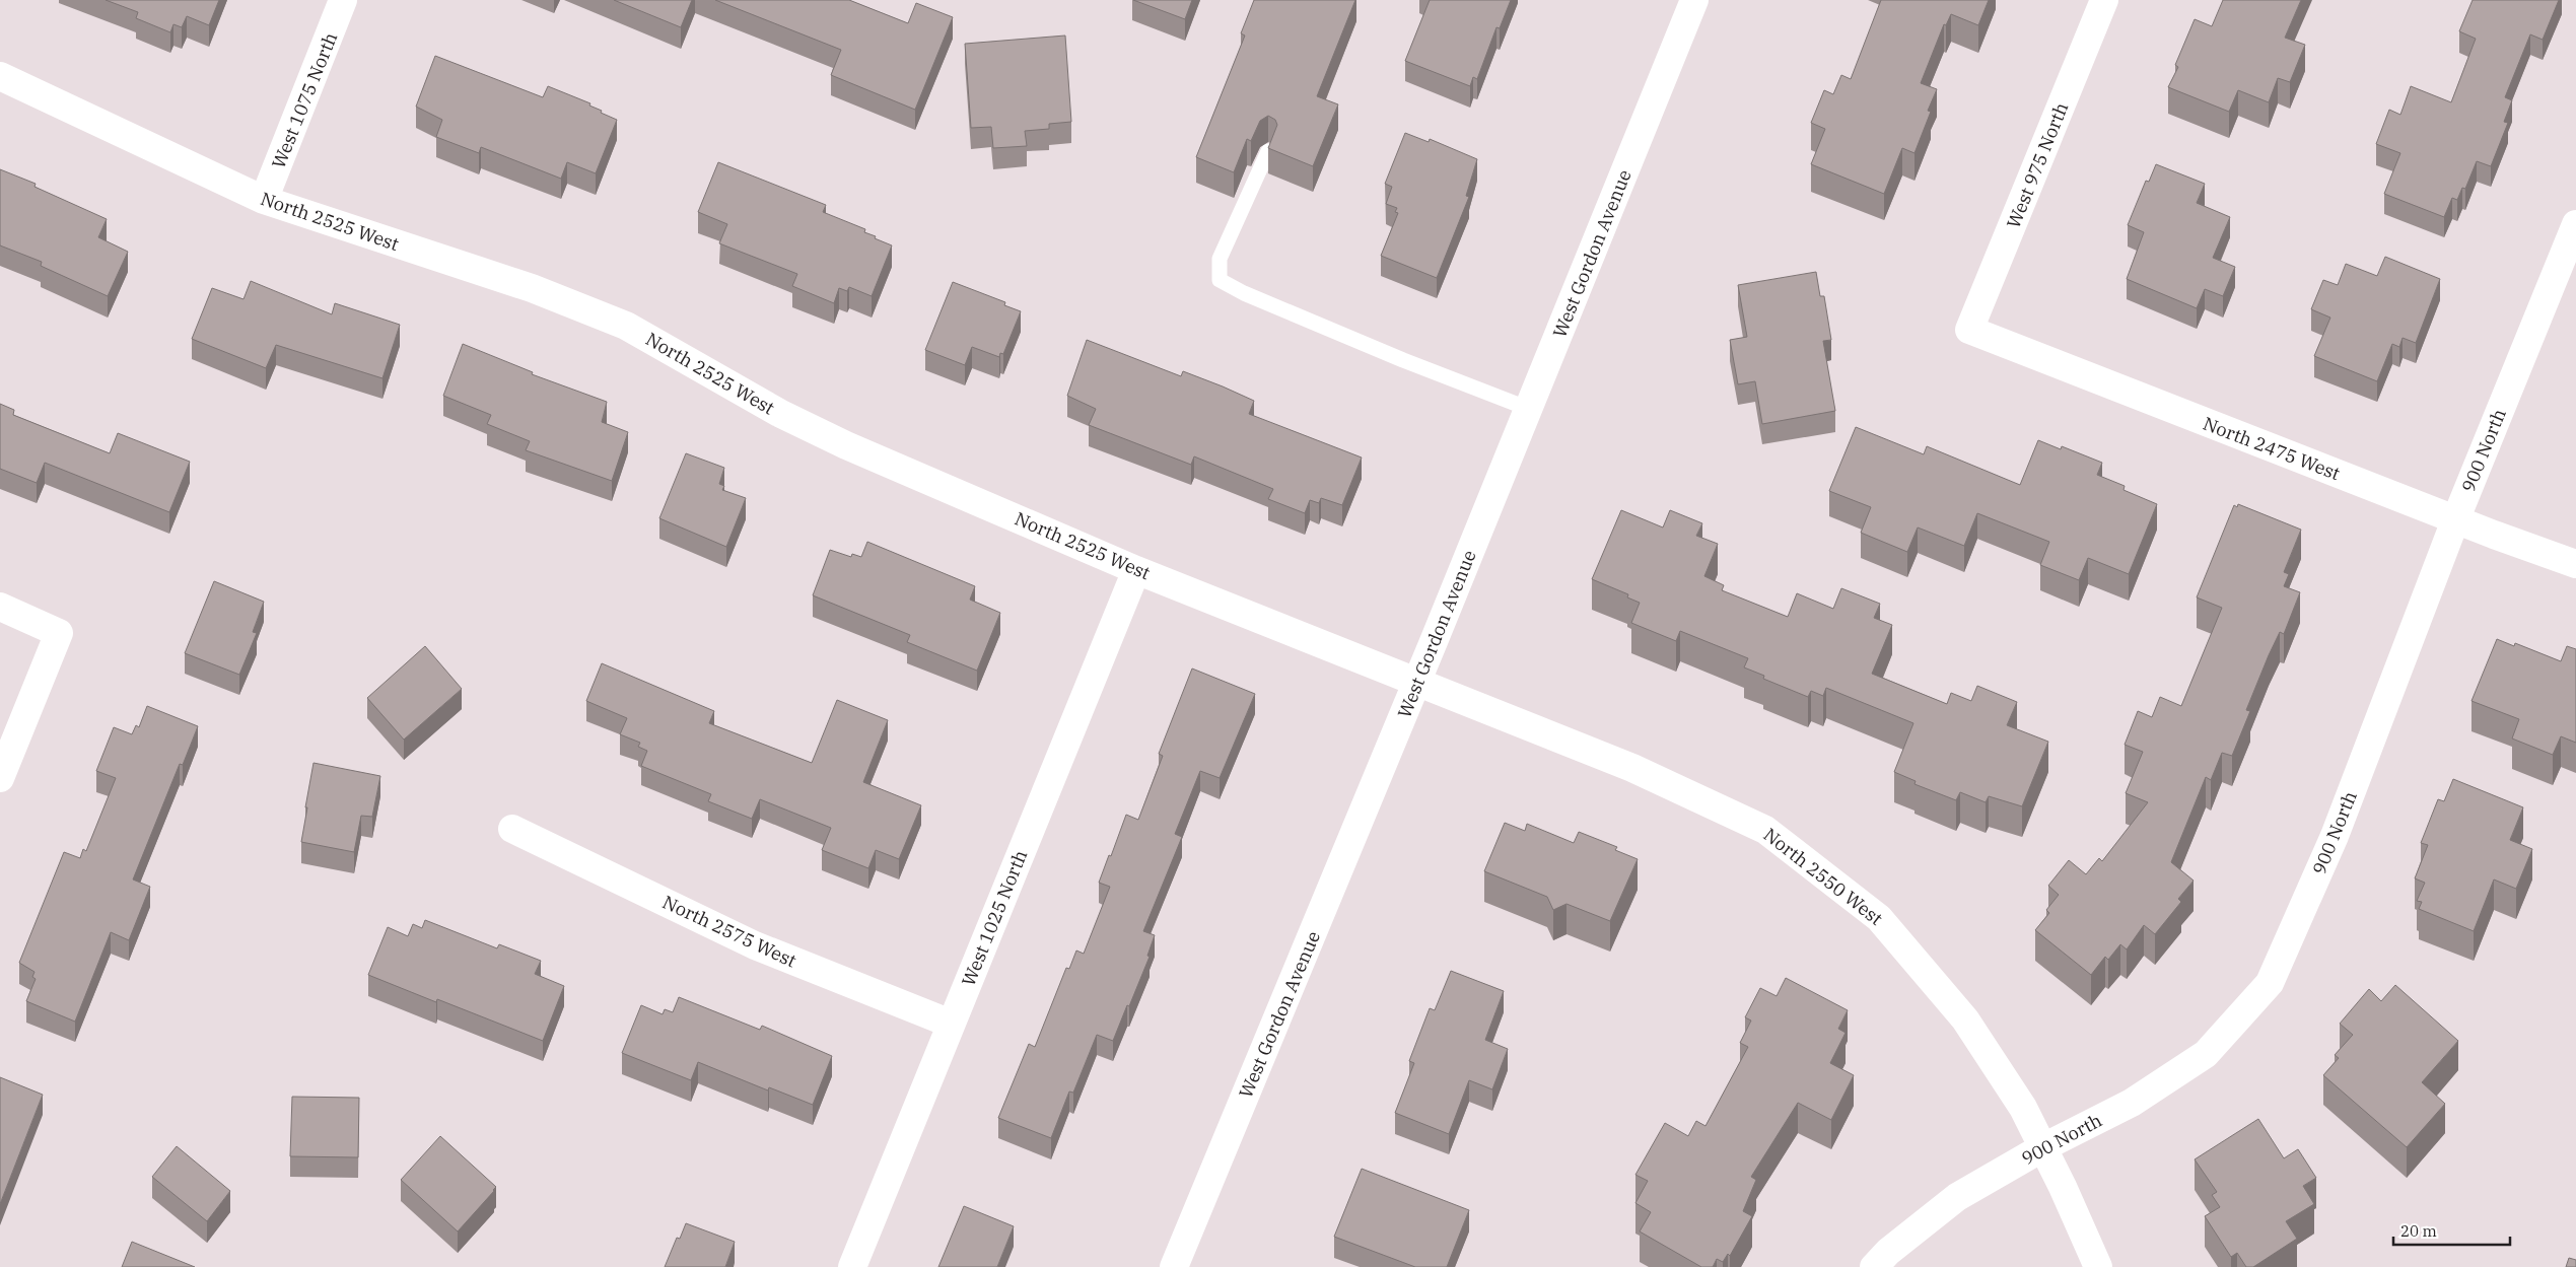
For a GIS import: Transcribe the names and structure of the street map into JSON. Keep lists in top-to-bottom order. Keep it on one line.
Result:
{"streets":{"street":["West 1075 North","West 975 North","North 2525 West","West Gordon Avenue","North 2475 West","900 North","North 2550 West","West 1025 North","North 2575 West"]},"crossings":[["West 1075 North","North 2525 West"],["West 975 North","North 2475 West"],["North 2525 West","West Gordon Avenue"],["North 2525 West","North 2550 West"],["North 2525 West","West 1025 North"],["West Gordon Avenue","North 2550 West"],["North 2475 West","900 North"],["900 North","North 2550 West"],["West 1025 North","North 2575 West"]],"scale_bar":"20 m"}
